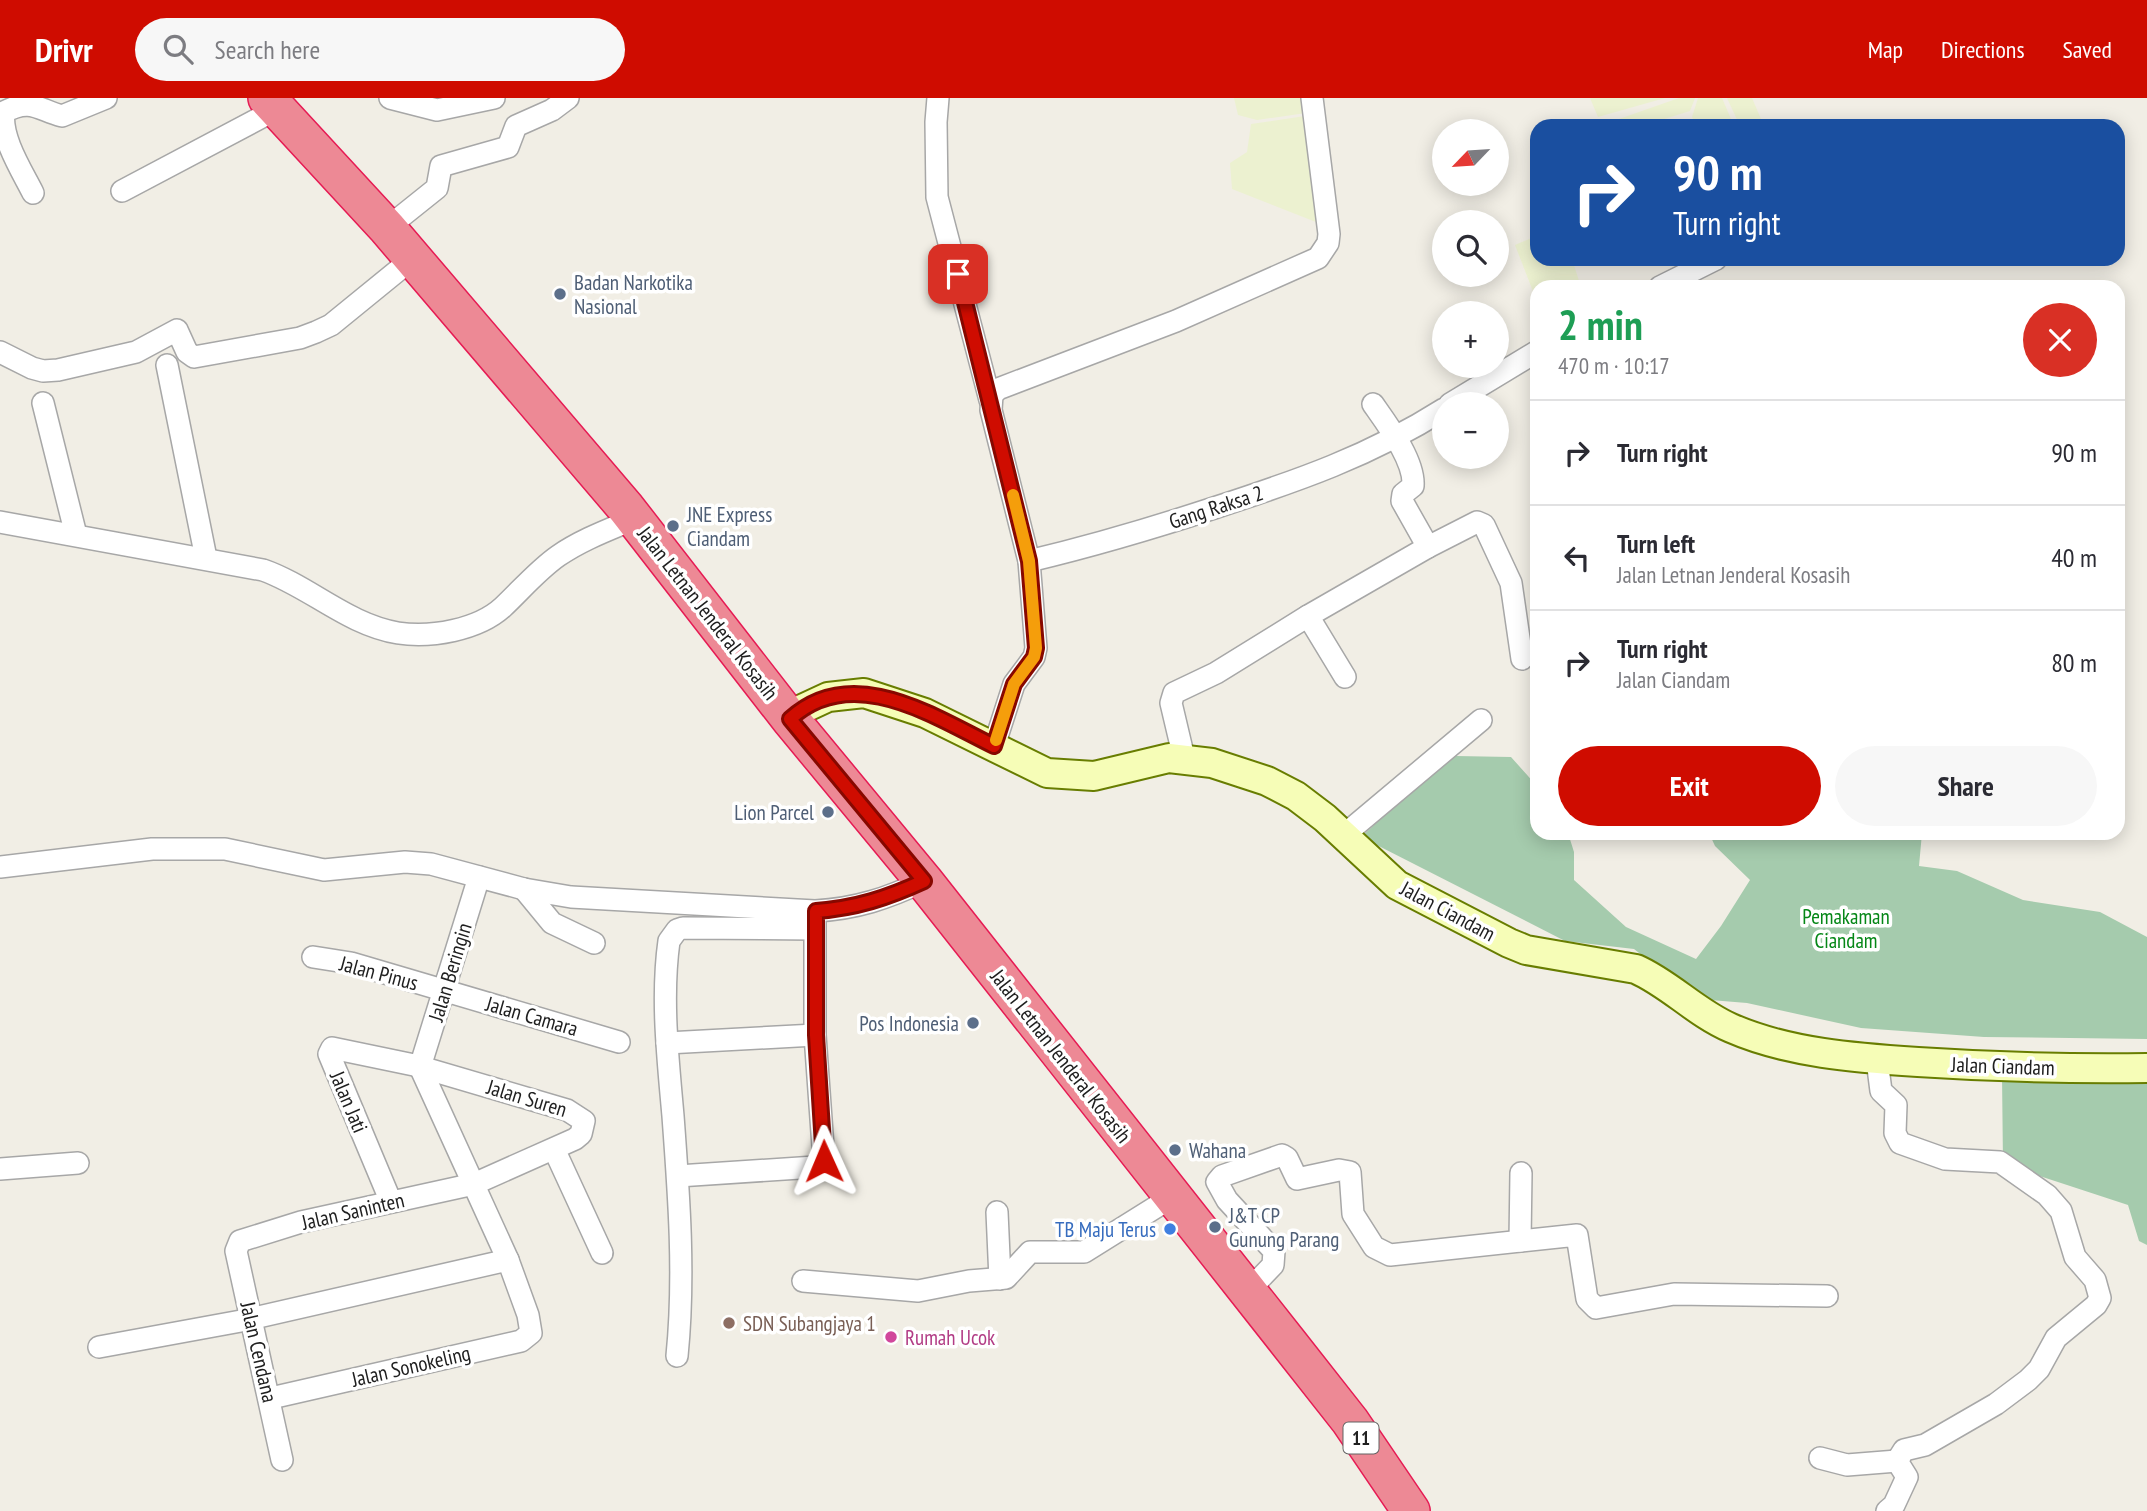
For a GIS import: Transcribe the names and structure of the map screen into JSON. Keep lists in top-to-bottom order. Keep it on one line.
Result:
{"streets":{"highway":["Jalan Letnan Jenderal Kosasih","11"],"street":["Gang Raksa 2","Jalan Ciandam","Jalan Beringin","Jalan Pinus","Jalan Camara","Jalan Suren","Jalan Jati","Jalan Saninten","Jalan Cendana","Jalan Sonokeling"]},"crossings":[["Jalan Letnan Jenderal Kosasih","Jalan Ciandam"],["Jalan Beringin","Jalan Pinus"],["Jalan Beringin","Jalan Camara"],["Jalan Beringin","Jalan Suren"],["Jalan Beringin","Jalan Jati"],["Jalan Pinus","Jalan Camara"],["Jalan Suren","Jalan Jati"],["Jalan Suren","Jalan Saninten"],["Jalan Jati","Jalan Saninten"],["Jalan Saninten","Jalan Cendana"],["Jalan Cendana","Jalan Sonokeling"]],"parks":["Pemakaman Ciandam"],"places":["Badan Narkotika Nasional","JNE Express Ciandam","Lion Parcel","Pos Indonesia","Wahana","J&T CP Gunung Parang","TB Maju Terus","SDN Subangjaya 1","Rumah Ucok"],"north":"bottom left","page":{"header":"Drivr","search":"Search here","nav":["Map","Directions","Saved"],"map_buttons":["+","−"],"turn":["90 m","Turn right"],"heading":["2 min","470 m · 10:17"],"list":[{"name":"Turn right","value":"90 m"},{"name":"Turn left","note":"Jalan Letnan Jenderal Kosasih","value":"40 m"},{"name":"Turn right","note":"Jalan Ciandam","value":"80 m"}],"buttons":["Exit","Share"]}}
